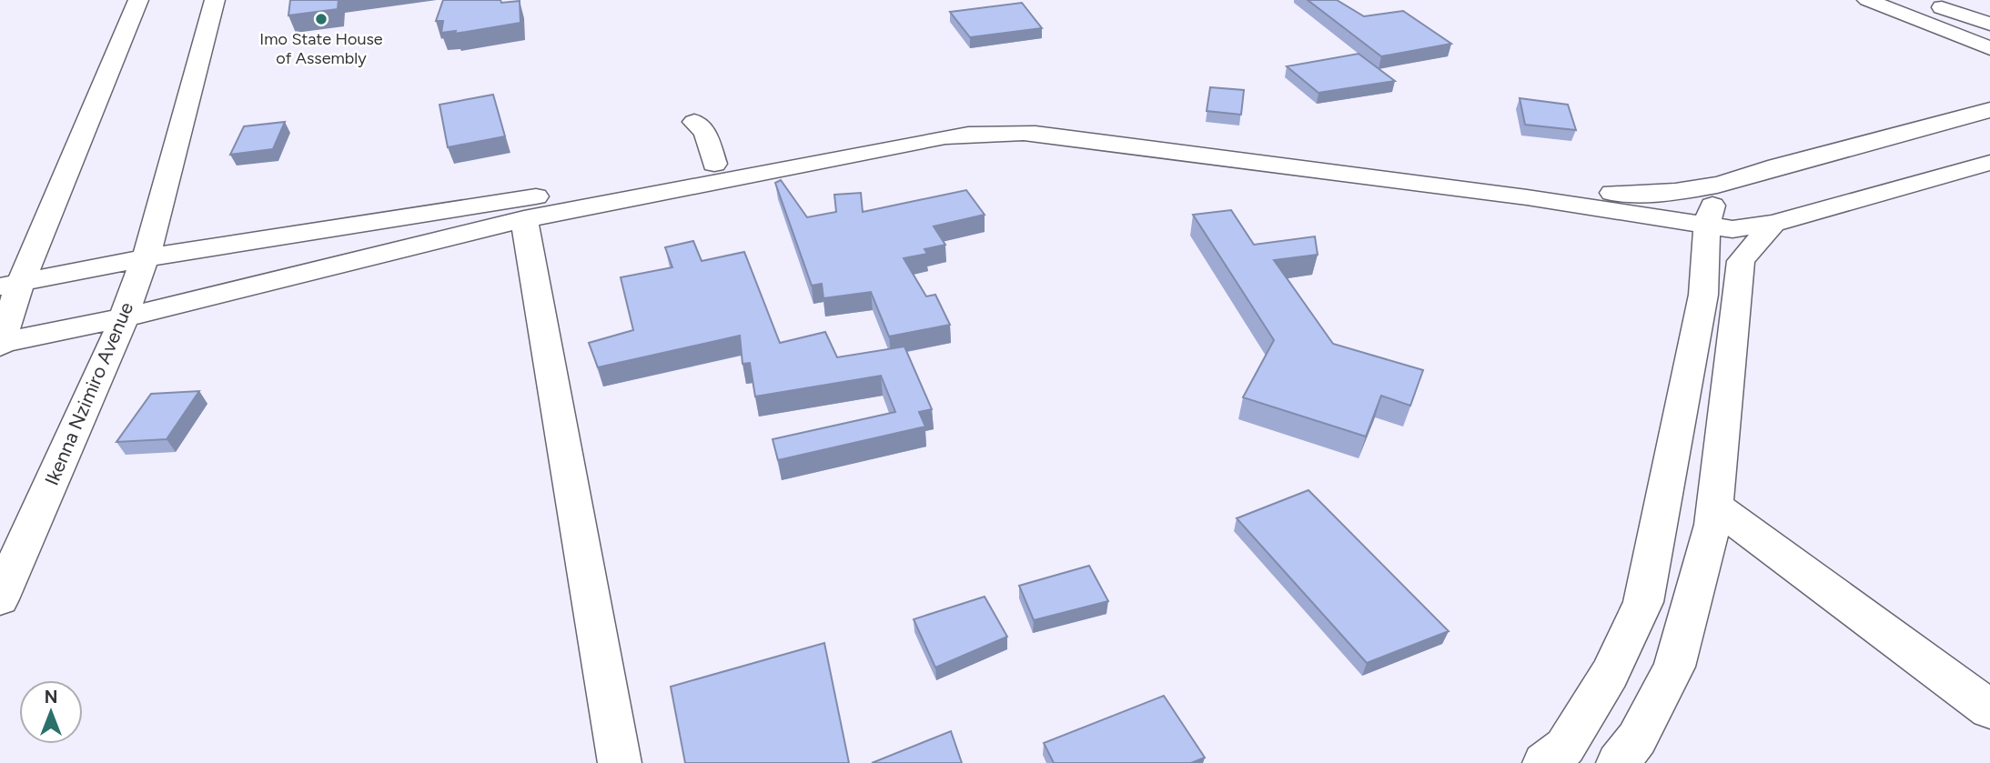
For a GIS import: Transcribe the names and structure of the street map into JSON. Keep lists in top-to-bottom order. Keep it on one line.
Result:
{"streets":{"street":["Ikenna Nzimiro Avenue"]},"places":["Imo State House of Assembly"],"north":"top"}
